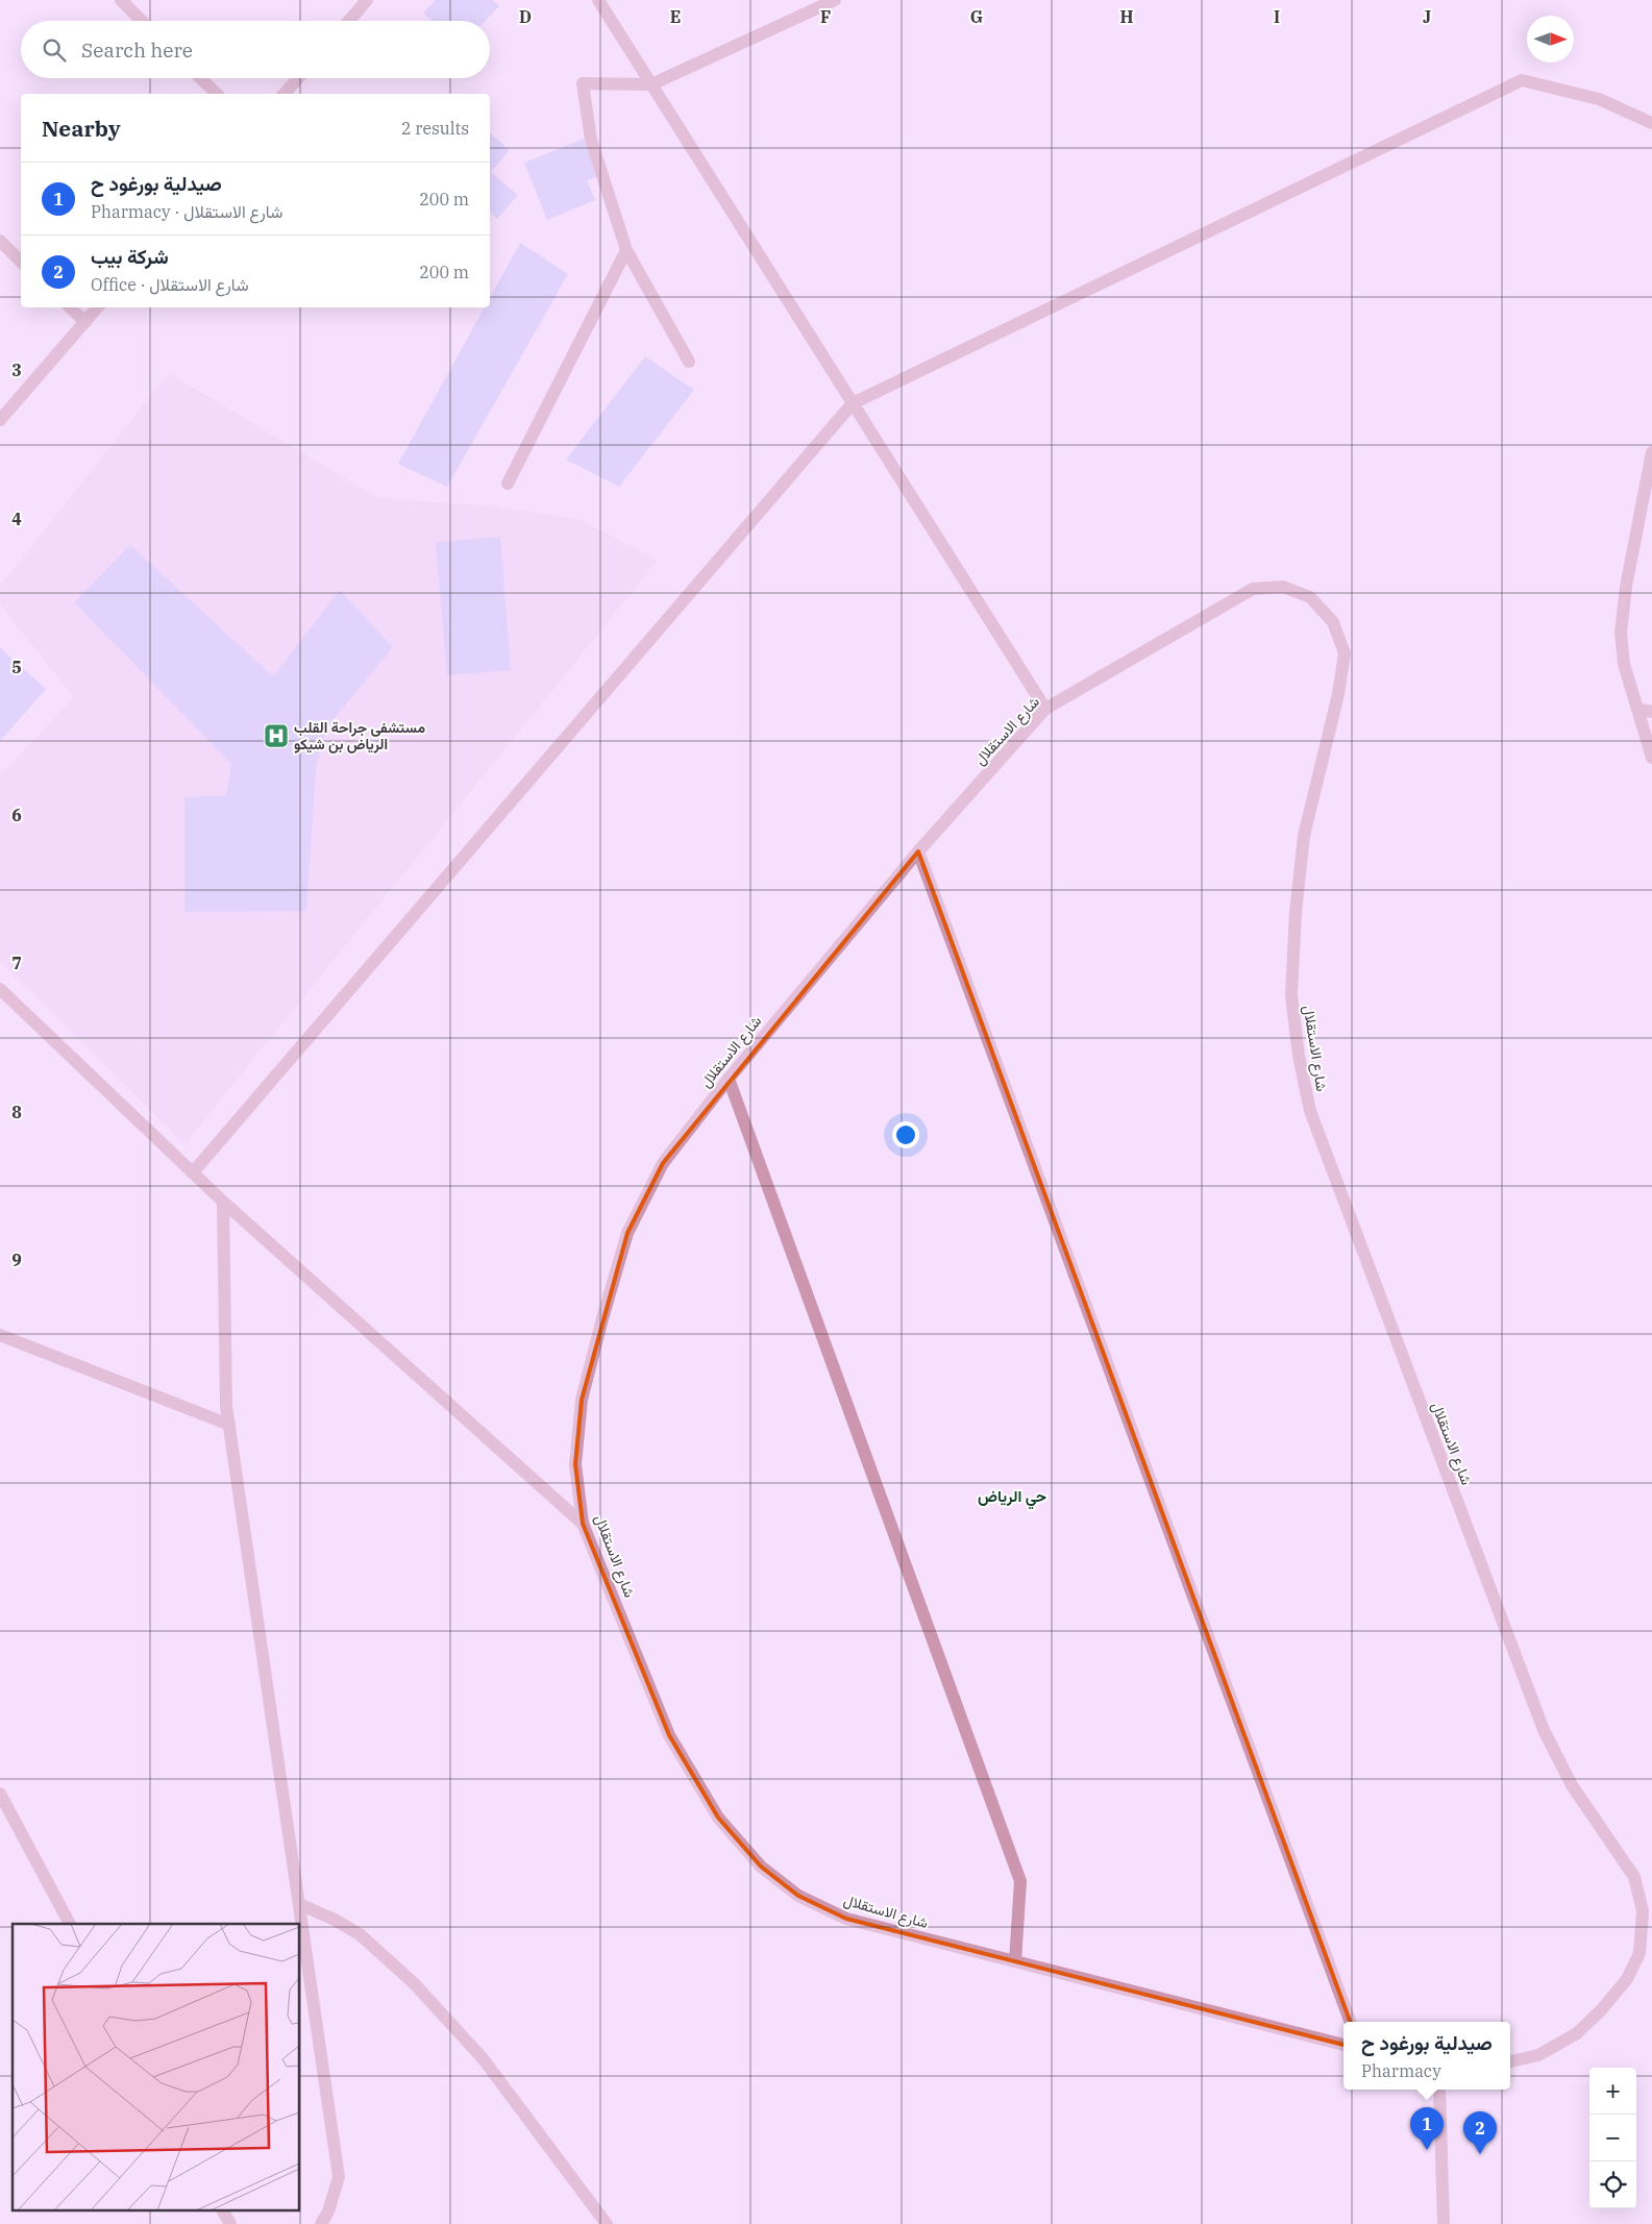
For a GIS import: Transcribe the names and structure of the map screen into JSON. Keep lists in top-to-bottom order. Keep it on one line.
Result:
{"streets":{"street":["شارع الاستقلال"]},"districts":["حي الرياض"],"places":{"hospital":["مستشفى جراحة القلب الرياض بن شيكو"]},"north":"right","page":{"search":"Search here","heading":["Nearby","2 results"],"list":[{"mark":"1","name":"صيدلية بورغود ح","note":"Pharmacy · شارع الاستقلال","value":"200 m"},{"mark":"2","name":"شركة بيب","note":"Office · شارع الاستقلال","value":"200 m"}],"popup":["صيدلية بورغود ح","Pharmacy"],"map_buttons":["+","−"],"pins":["1","2"]},"grid":{"columns":["D","E","F","G","H","I","J"],"rows":["3","4","5","6","7","8","9"]}}
